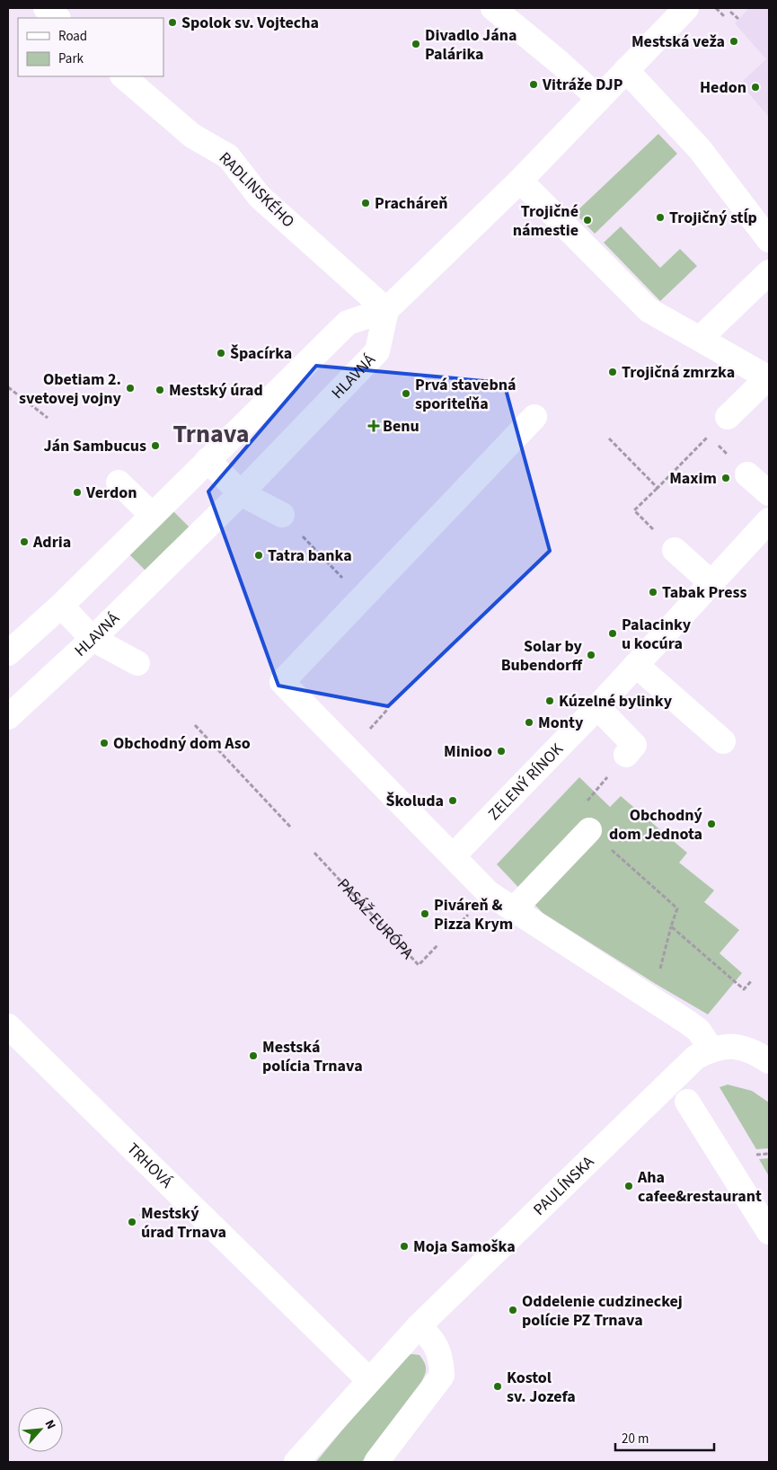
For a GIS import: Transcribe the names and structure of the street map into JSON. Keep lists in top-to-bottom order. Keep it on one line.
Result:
{"streets":{"street":["RADLINSKÉHO","HLAVNÁ","ZELENÝ RÍNOK","TRHOVÁ","PAULÍNSKA"],"path":["PASÁŽ EURÓPA"]},"crossings":[["RADLINSKÉHO","HLAVNÁ"],["TRHOVÁ","PAULÍNSKA"]],"districts":["Trnava"],"places":{"other":["Spolok sv. Vojtecha","Mestská veža","Divadlo Jána Palárika","Vitráže DJP","Hedon","Pracháreň","Trojičný stĺp","Trojičné námestie","Špacírka","Trojičná zmrzka","Obetiam 2. svetovej vojny","Mestský úrad","Prvá stavebná sporiteľňa","Ján Sambucus","Maxim","Verdon","Adria","Tatra banka","Tabak Press","Palacinky u kocúra","Solar by Bubendorff","Kúzelné bylinky","Monty","Obchodný dom Aso","Minioo","Školuda","Obchodný dom Jednota","Piváreň & Pizza Krym","Mestská polícia Trnava","Aha cafee&restaurant","Mestský úrad Trnava","Moja Samoška","Oddelenie cudzineckej polície PZ Trnava","Kostol sv. Jozefa"],"health":["Benu"]},"legend":["Road","Park"],"scale_bar":"20 m","north":"top right"}
